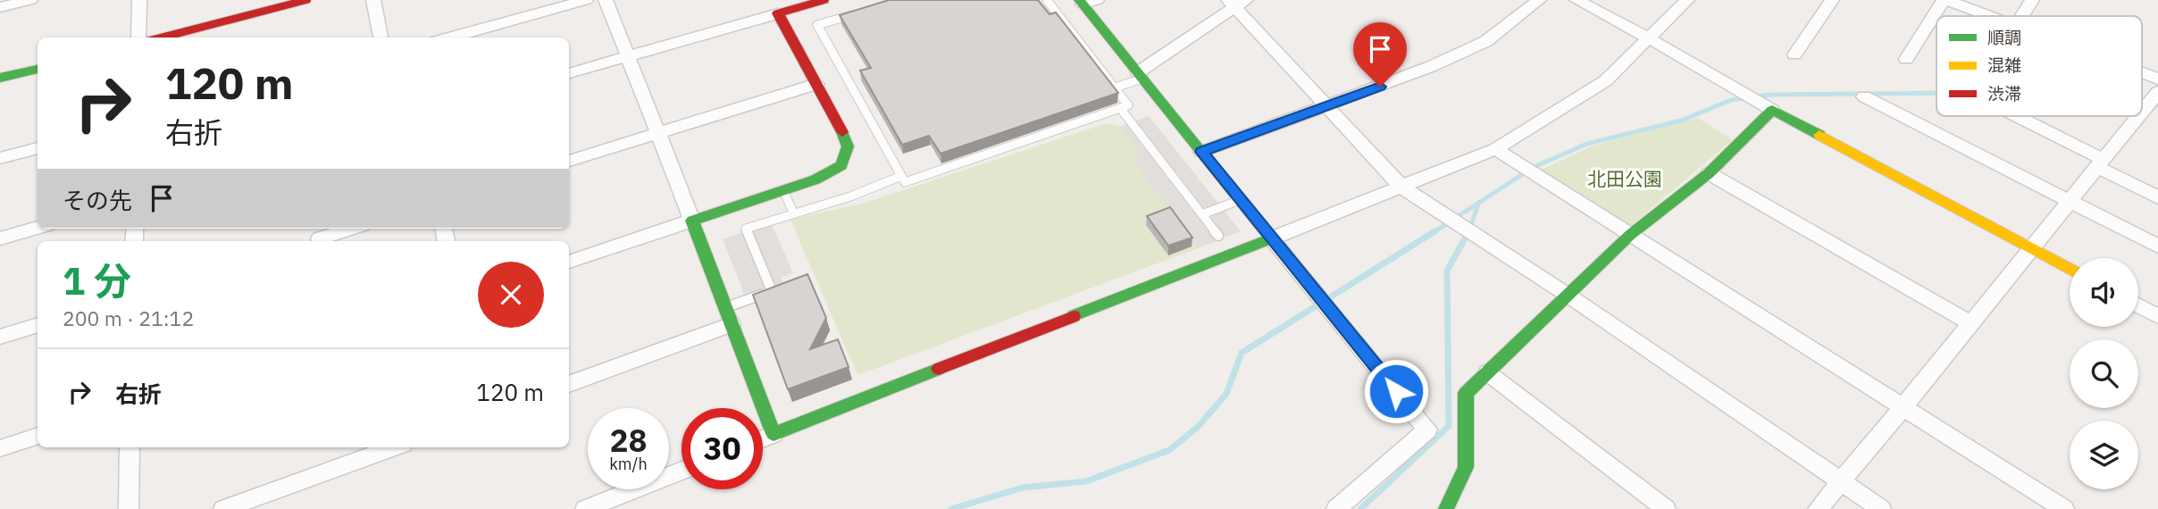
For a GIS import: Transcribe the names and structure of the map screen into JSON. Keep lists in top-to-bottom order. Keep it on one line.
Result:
{"parks":["北田公園"],"legend":["順調","混雑","渋滞"],"page":{"turn":["120 m","右折"],"then":"その先","heading":["1 分","200 m · 21:12"],"list":[{"name":"右折","value":"120 m"}],"speed":"28 km/h","limit":"30"}}
